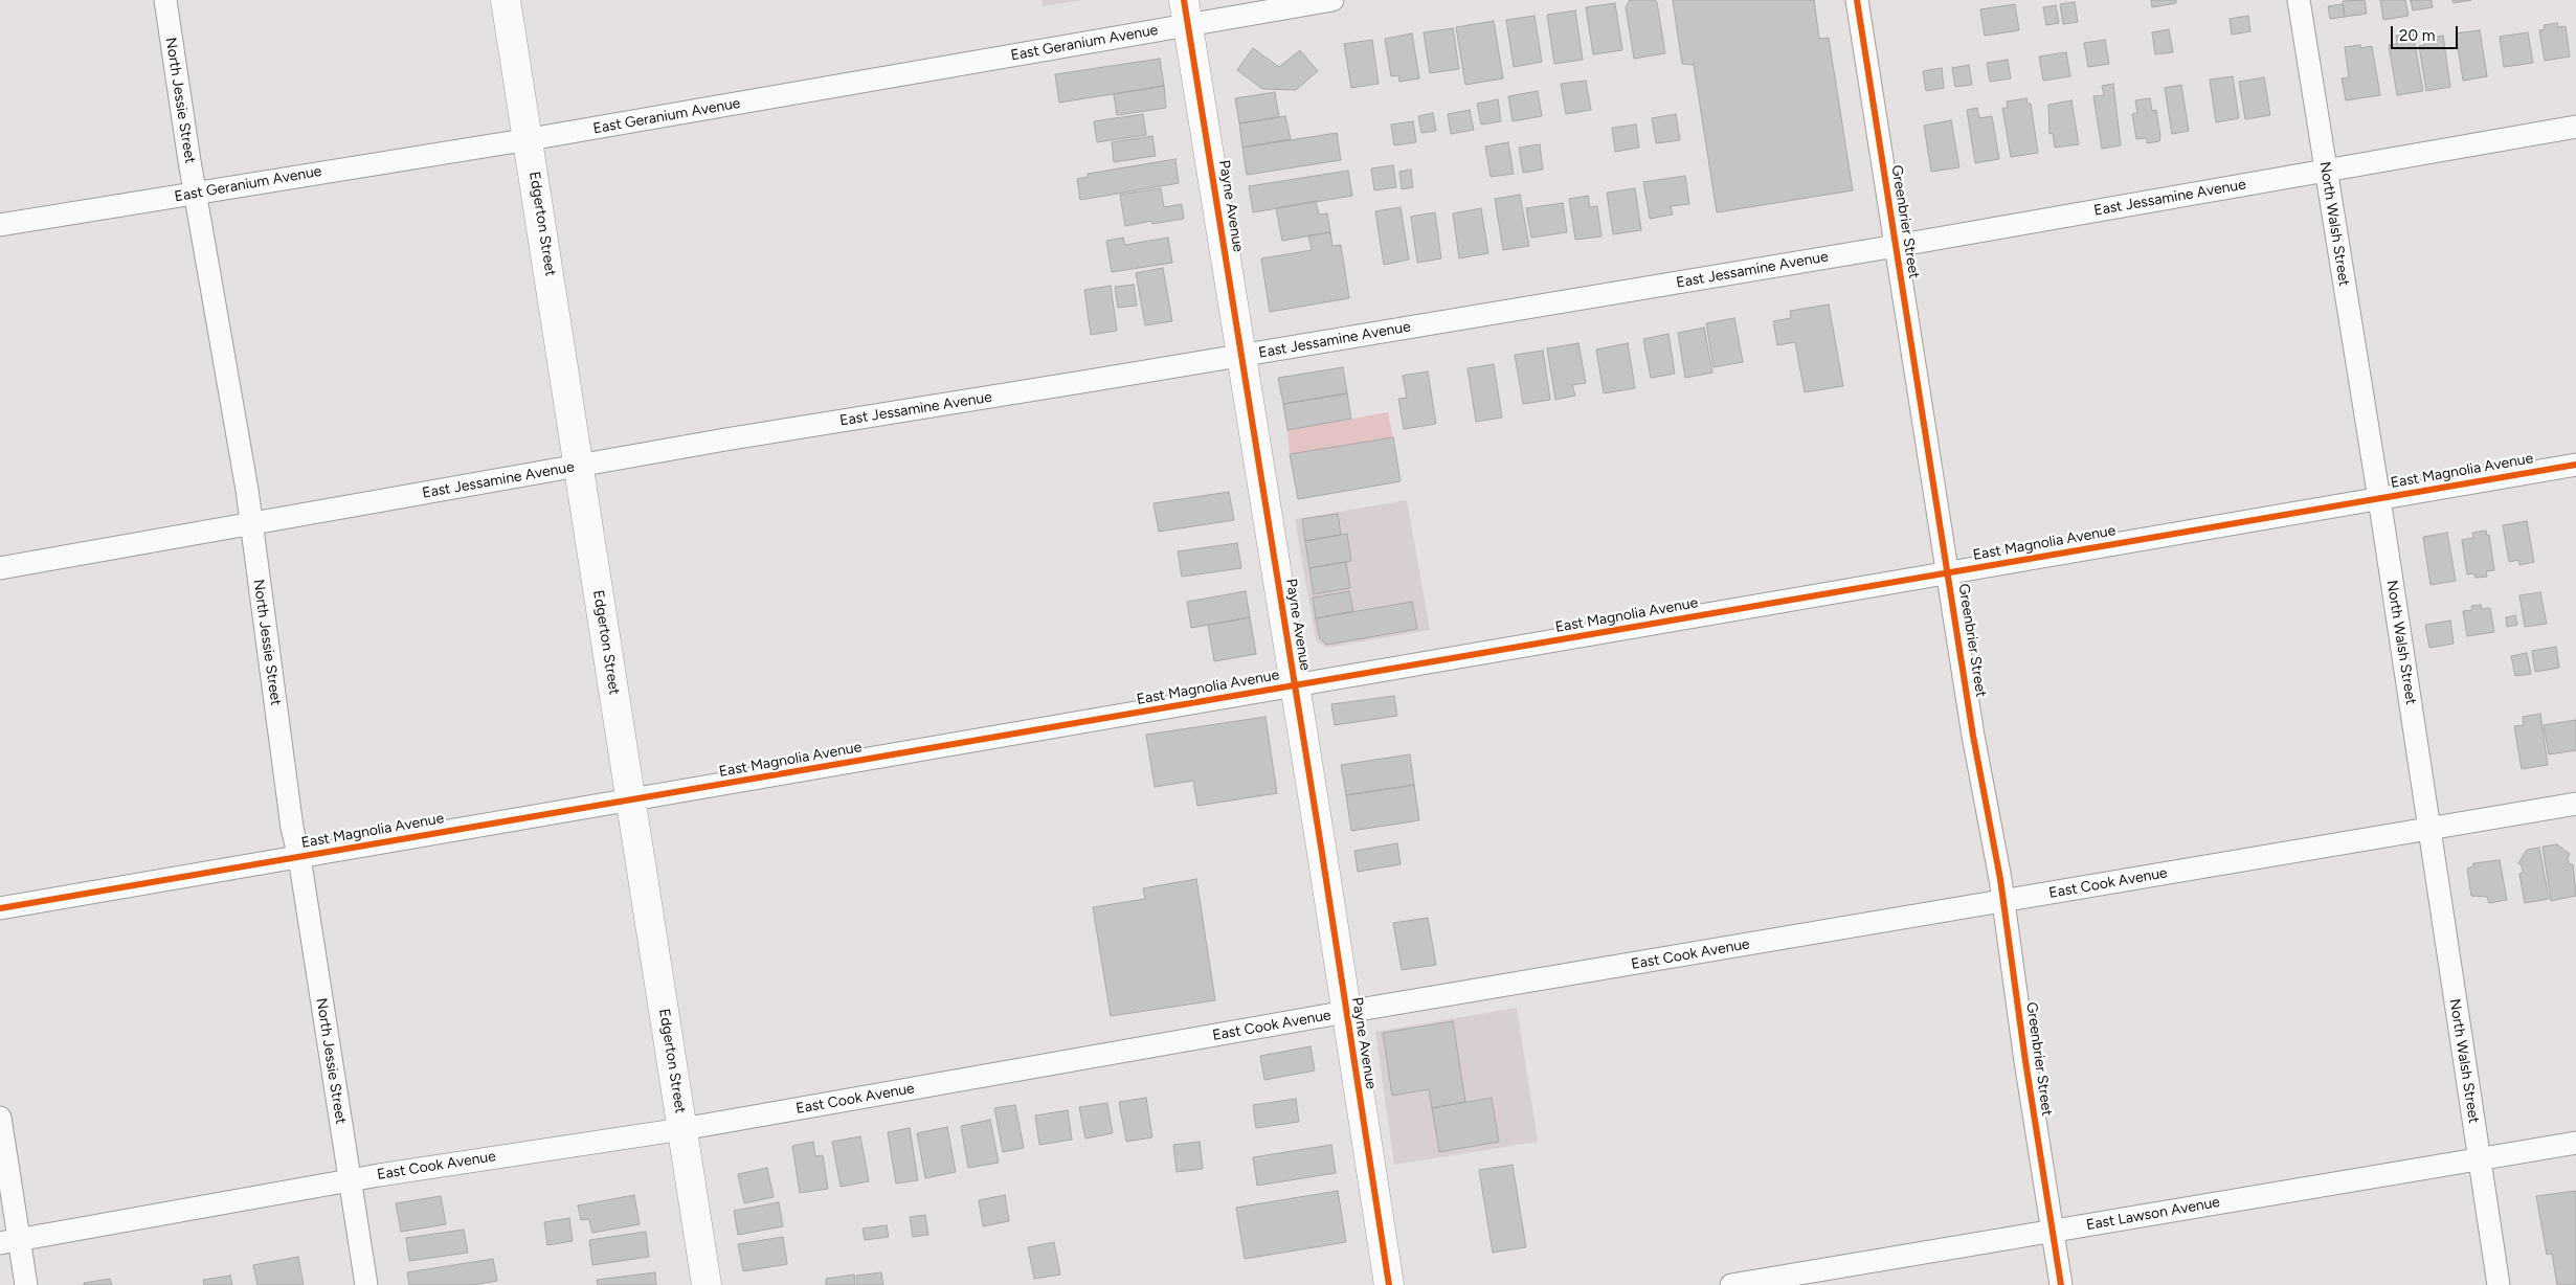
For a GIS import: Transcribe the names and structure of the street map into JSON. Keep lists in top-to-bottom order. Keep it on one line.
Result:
{"streets":{"street":["East Geranium Avenue","North Jessie Street","East Jessamine Avenue","Payne Avenue","Greenbrier Street","Edgerton Street","North Walsh Street","East Magnolia Avenue","East Cook Avenue","East Lawson Avenue"]},"crossings":[["East Geranium Avenue","North Jessie Street"],["East Geranium Avenue","Payne Avenue"],["East Geranium Avenue","Edgerton Street"],["North Jessie Street","East Jessamine Avenue"],["North Jessie Street","East Magnolia Avenue"],["North Jessie Street","East Cook Avenue"],["East Jessamine Avenue","Payne Avenue"],["East Jessamine Avenue","Greenbrier Street"],["East Jessamine Avenue","Edgerton Street"],["East Jessamine Avenue","North Walsh Street"],["Payne Avenue","East Magnolia Avenue"],["Payne Avenue","East Cook Avenue"],["Greenbrier Street","East Magnolia Avenue"],["Greenbrier Street","East Cook Avenue"],["Greenbrier Street","East Lawson Avenue"],["Edgerton Street","East Magnolia Avenue"],["Edgerton Street","East Cook Avenue"],["North Walsh Street","East Magnolia Avenue"],["North Walsh Street","East Cook Avenue"],["North Walsh Street","East Lawson Avenue"]],"scale_bar":"20 m"}
